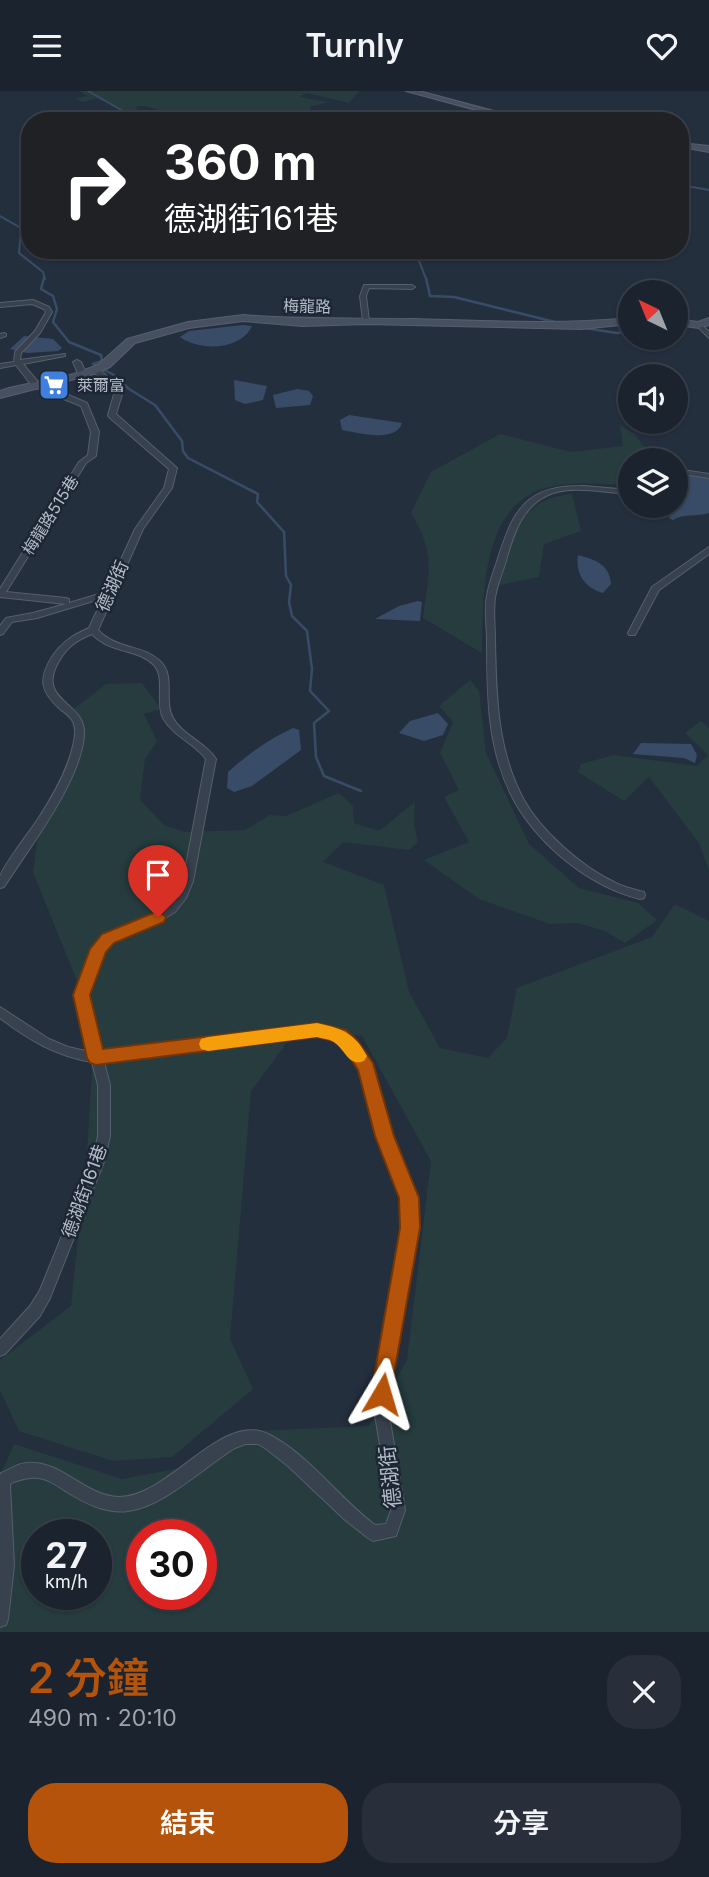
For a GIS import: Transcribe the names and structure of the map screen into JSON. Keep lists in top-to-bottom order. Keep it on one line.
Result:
{"streets":{"street":["梅龍路","梅龍路515巷","德湖街","德湖街161巷"]},"crossings":[["梅龍路","梅龍路515巷"],["梅龍路","德湖街"],["德湖街","德湖街161巷"]],"places":{"supermarket":["萊爾富"]},"north":"top left","page":{"header":"Turnly","turn":["360 m","德湖街161巷"],"speed":"27 km/h","limit":"30","heading":["2 分鐘","490 m · 20:10"],"buttons":["結束","分享"]}}
